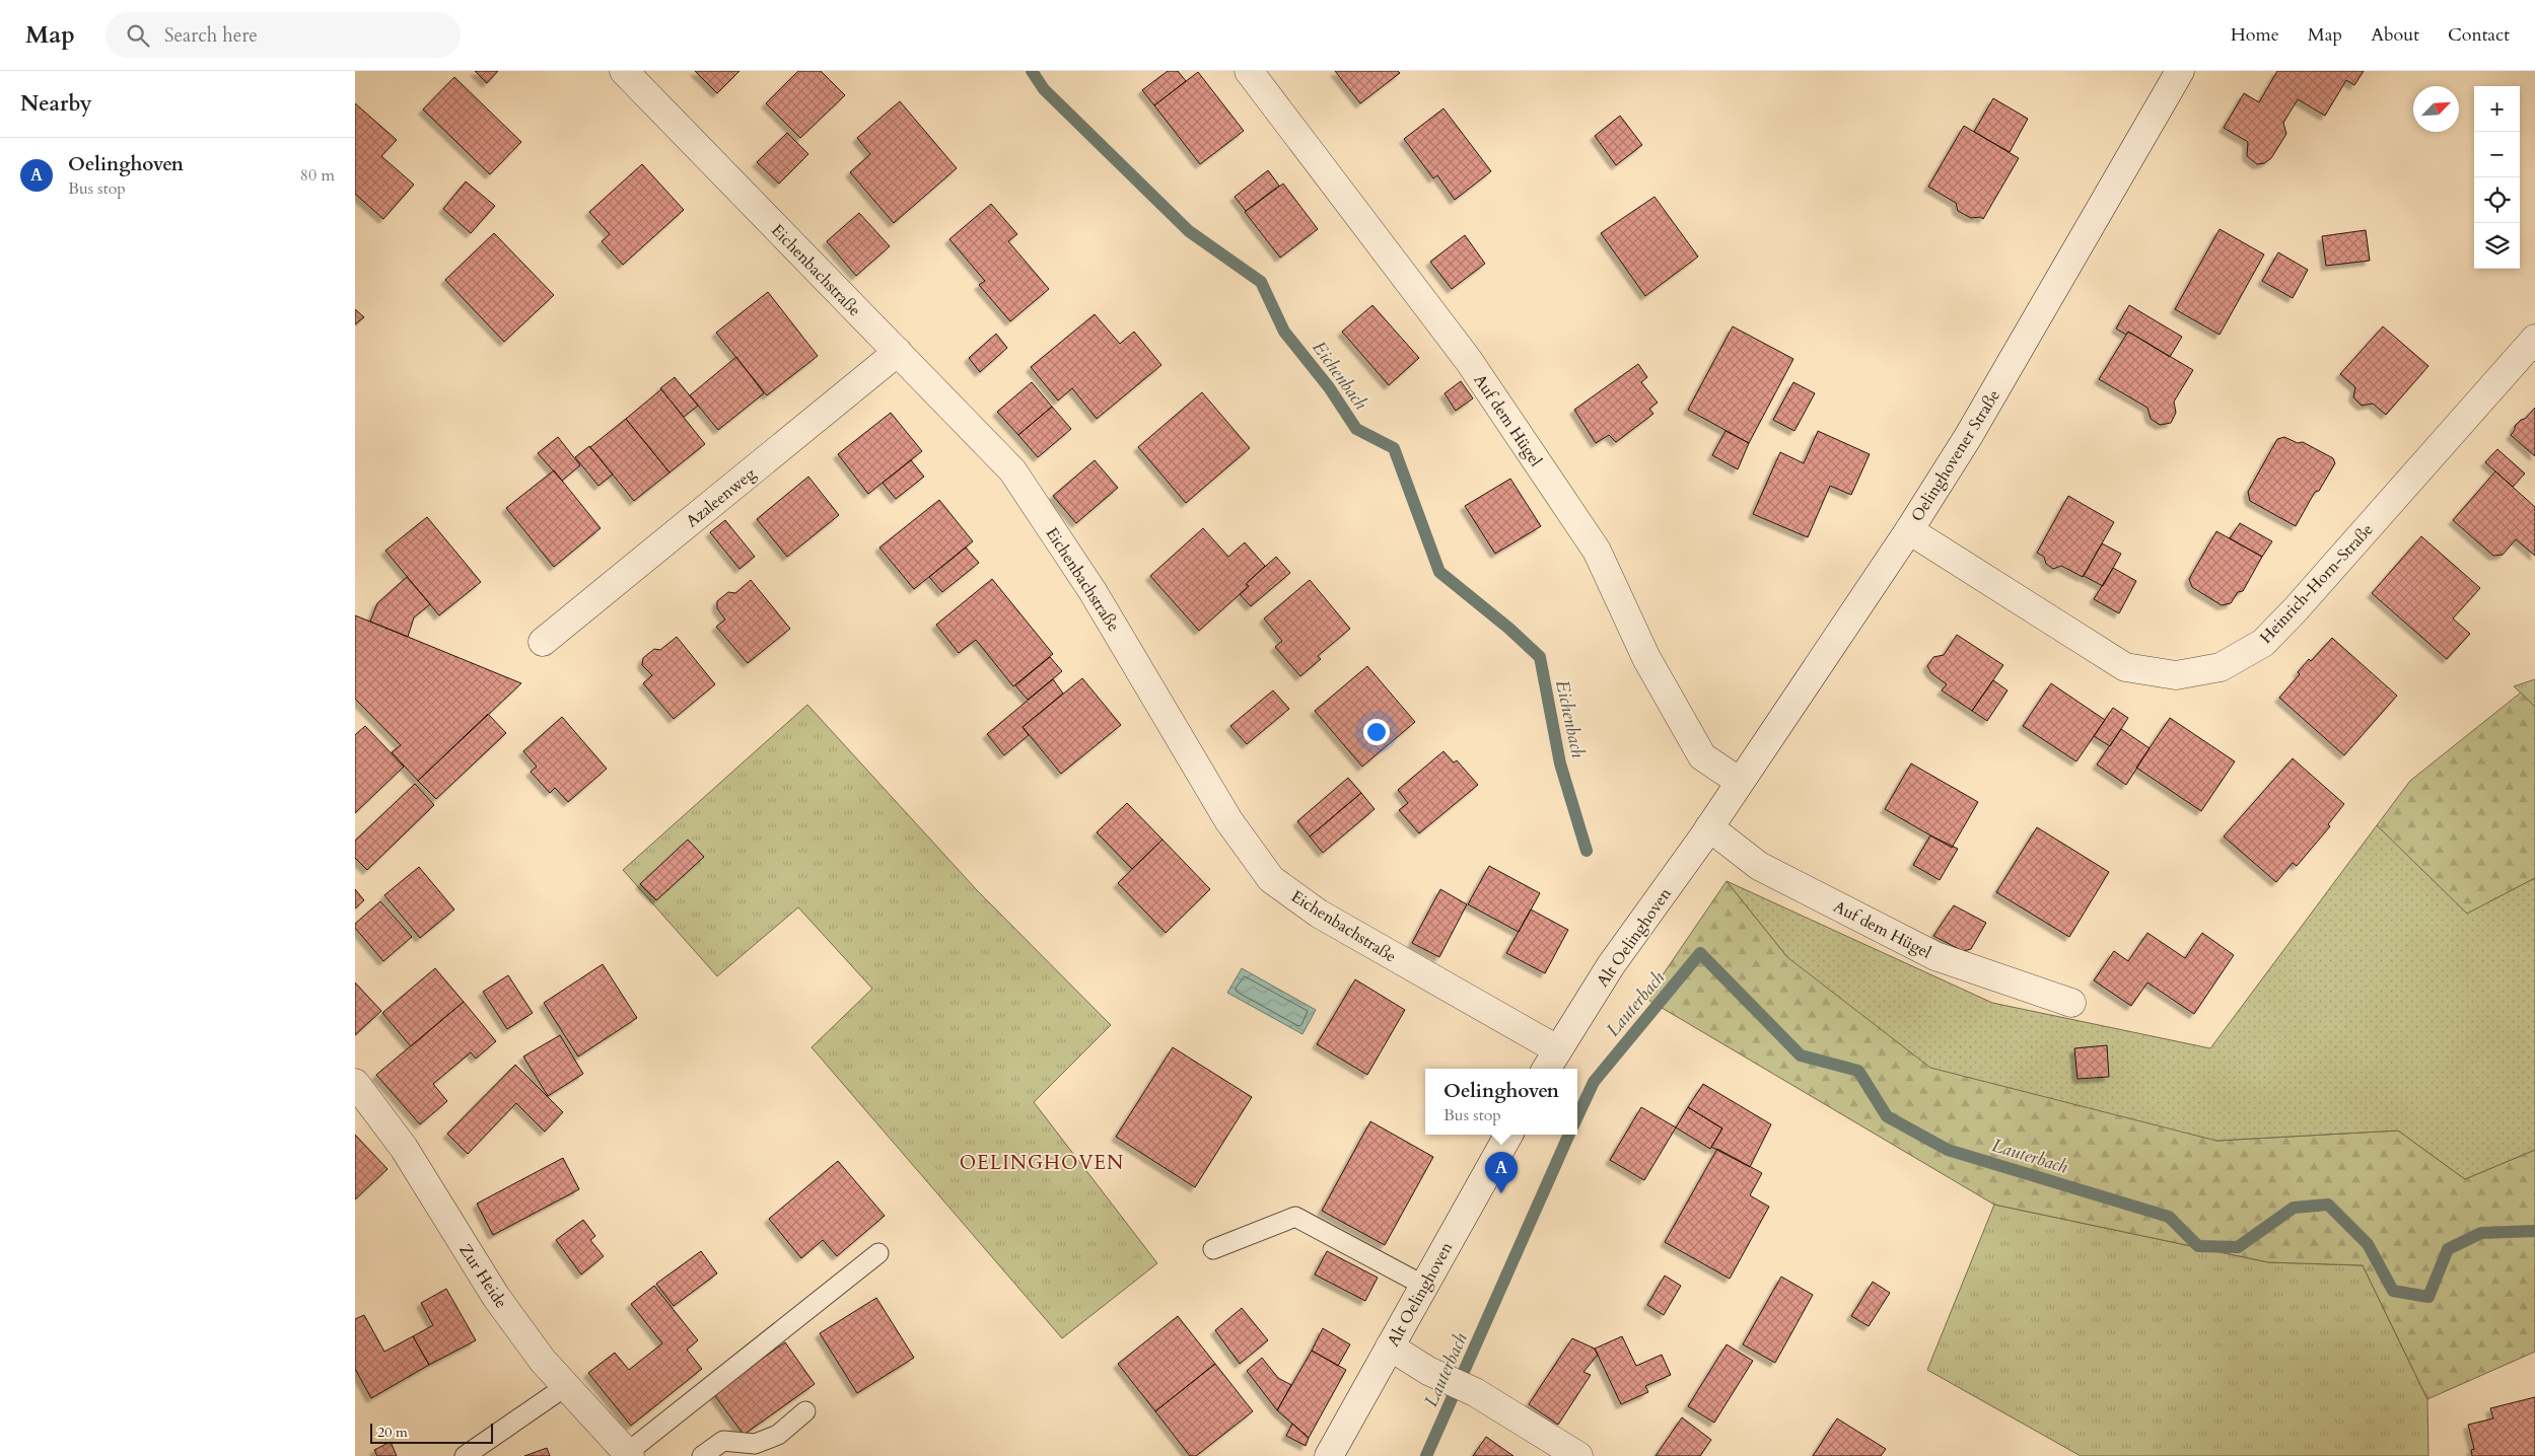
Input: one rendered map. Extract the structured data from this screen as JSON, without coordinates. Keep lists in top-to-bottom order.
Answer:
{
  "streets": {
    "street": [
      "Eichenbachstraße",
      "Auf dem Hügel",
      "Oelinghovener Straße",
      "Azaleenweg",
      "Heinrich-Horn-Straße",
      "Alt Oelinghoven",
      "Zur Heide"
    ]
  },
  "crossings": [
    ["Eichenbachstraße", "Azaleenweg"],
    ["Eichenbachstraße", "Alt Oelinghoven"],
    ["Auf dem Hügel", "Oelinghovener Straße"],
    ["Auf dem Hügel", "Alt Oelinghoven"],
    ["Oelinghovener Straße", "Heinrich-Horn-Straße"],
    ["Oelinghovener Straße", "Alt Oelinghoven"]
  ],
  "districts": ["OELINGHOVEN"],
  "water": ["Eichenbach", "Lauterbach"],
  "scale_bar": "20 m",
  "north": "top right",
  "page": {
    "header": "Map",
    "search": "Search here",
    "nav": [
      "Home",
      "Map",
      "About",
      "Contact"
    ],
    "heading": "Nearby",
    "map_buttons": ["+", "−"],
    "list": [
      {
        "mark": "A",
        "name": "Oelinghoven",
        "note": "Bus stop",
        "value": "80 m"
      }
    ],
    "popup": ["Oelinghoven", "Bus stop"],
    "pins": "A",
    "scale": "20 m"
  }
}
